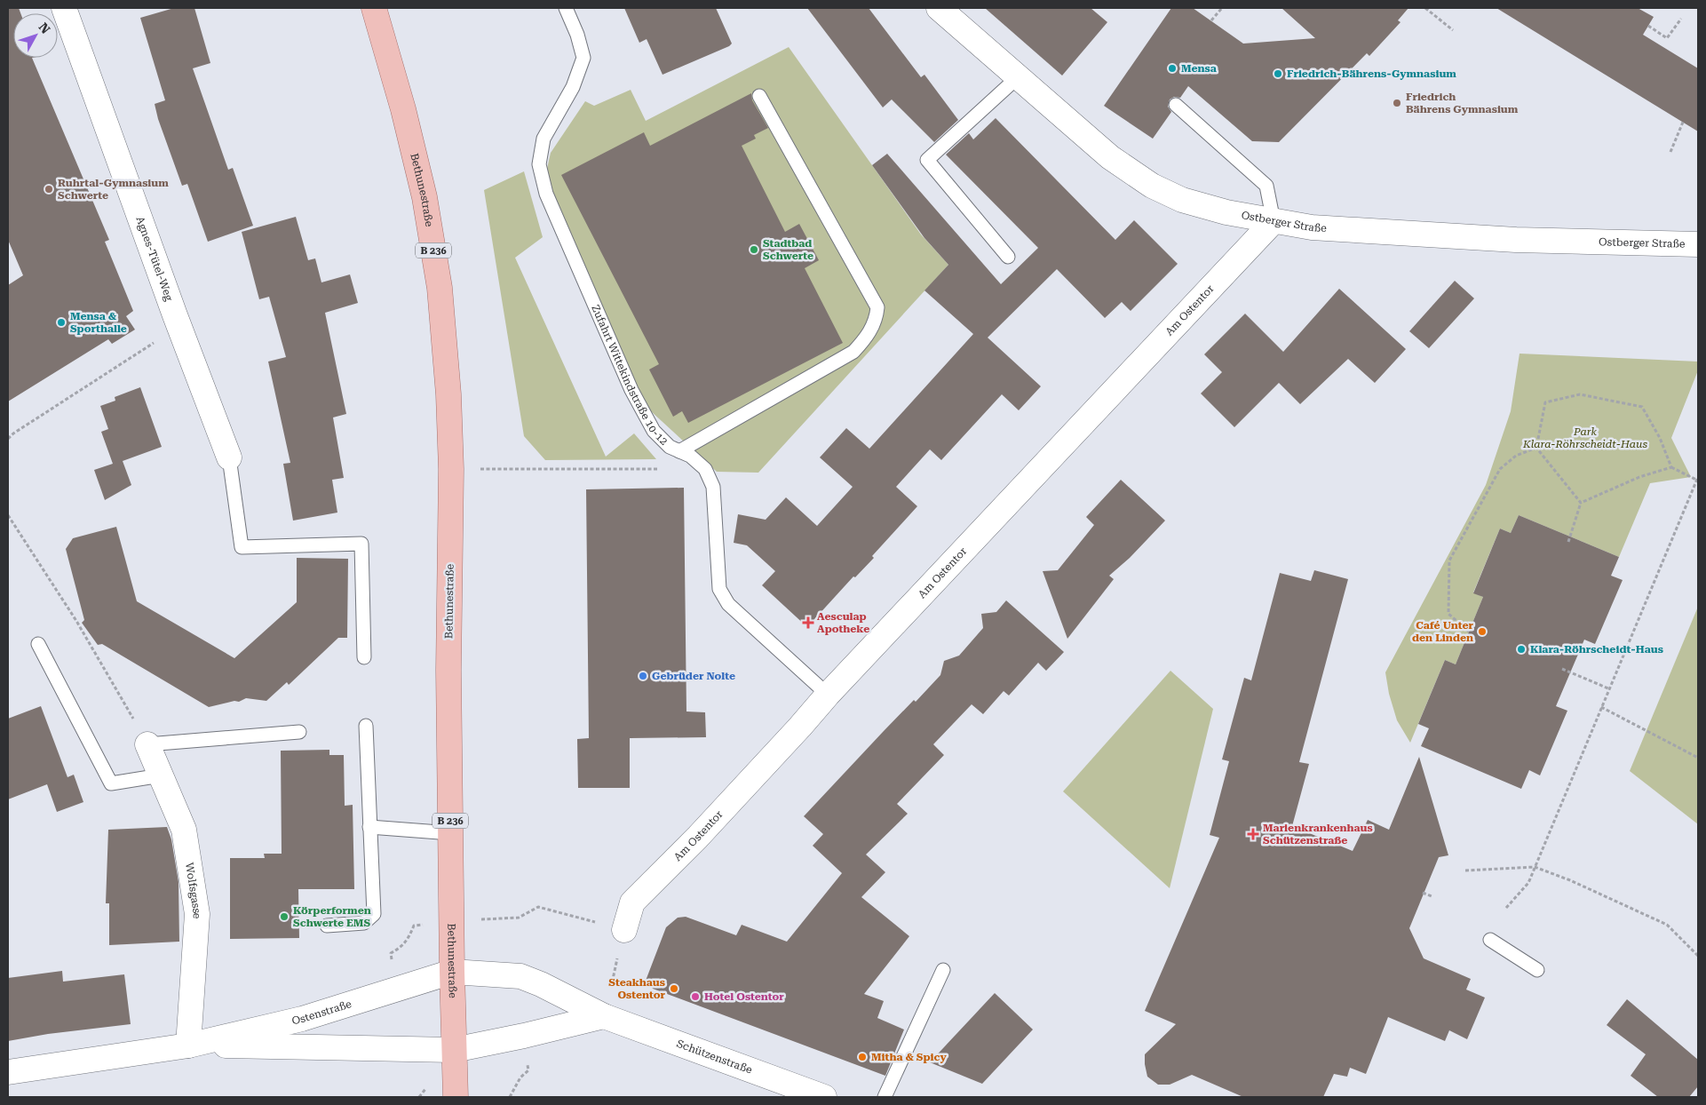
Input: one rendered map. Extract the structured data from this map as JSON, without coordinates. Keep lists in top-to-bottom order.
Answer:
{
  "streets": {
    "main road": ["Bethunestraße", "B 236"],
    "street": [
      "Ostberger Straße",
      "Agnes-Tütel-Weg",
      "Am Ostentor",
      "Wolfsgasse",
      "Ostenstraße",
      "Schützenstraße"
    ],
    "lane": ["Zufahrt Wittekindstraße 10-12"]
  },
  "crossings": [
    ["Bethunestraße", "Ostenstraße"],
    ["Bethunestraße", "Schützenstraße"],
    ["Ostberger Straße", "Am Ostentor"],
    ["Am Ostentor", "Zufahrt Wittekindstraße 10-12"],
    ["Wolfsgasse", "Ostenstraße"],
    ["Ostenstraße", "Schützenstraße"]
  ],
  "parks": ["Park Klara-Röhrscheidt-Haus"],
  "places": {
    "other": [
      "Mensa",
      "Friedrich-Bährens-Gymnasium",
      "Friedrich Bährens Gymnasium",
      "Ruhrtal-Gymnasium Schwerte",
      "Stadtbad Schwerte",
      "Mensa & Sporthalle",
      "Café Unter den Linden",
      "Klara-Röhrscheidt-Haus",
      "Gebrüder Nolte",
      "Körperformen Schwerte EMS",
      "Steakhaus Ostentor",
      "Hotel Ostentor",
      "Mitha & Spicy"
    ],
    "health": ["Aesculap Apotheke", "Marienkrankenhaus Schützenstraße"]
  },
  "north": "top right"
}
